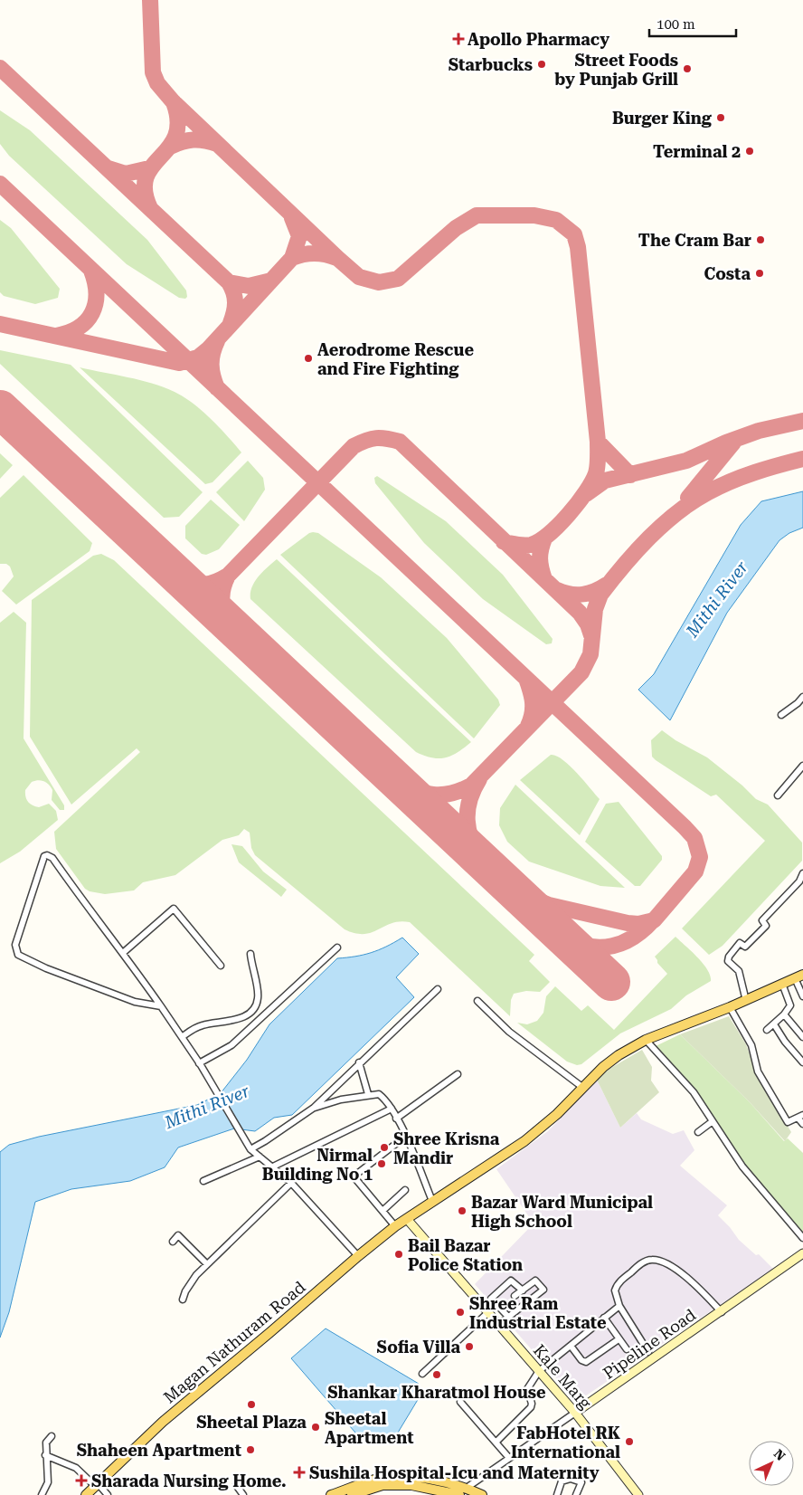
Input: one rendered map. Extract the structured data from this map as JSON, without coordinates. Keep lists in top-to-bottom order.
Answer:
{
  "streets": {
    "main road": ["Magan Nathuram Road", "Pipeline Road", "Kale Marg"]
  },
  "crossings": [
    ["Magan Nathuram Road", "Kale Marg"],
    ["Pipeline Road", "Kale Marg"]
  ],
  "water": ["Mithi River"],
  "places": {
    "health": ["Apollo Pharmacy", "Sushila Hospital-Icu and Maternity", "Sharada Nursing Home."],
    "other": [
      "Starbucks",
      "Street Foods by Punjab Grill",
      "Burger King",
      "Terminal 2",
      "The Cram Bar",
      "Costa",
      "Aerodrome Rescue and Fire Fighting",
      "Shree Krisna Mandir",
      "Nirmal Building No 1",
      "Bazar Ward Municipal High School",
      "Bail Bazar Police Station",
      "Shree Ram Industrial Estate",
      "Sofia Villa",
      "Shankar Kharatmol House",
      "Sheetal Plaza",
      "Sheetal Apartment",
      "FabHotel RK International",
      "Shaheen Apartment"
    ]
  },
  "scale_bar": "100 m",
  "north": "top right"
}
